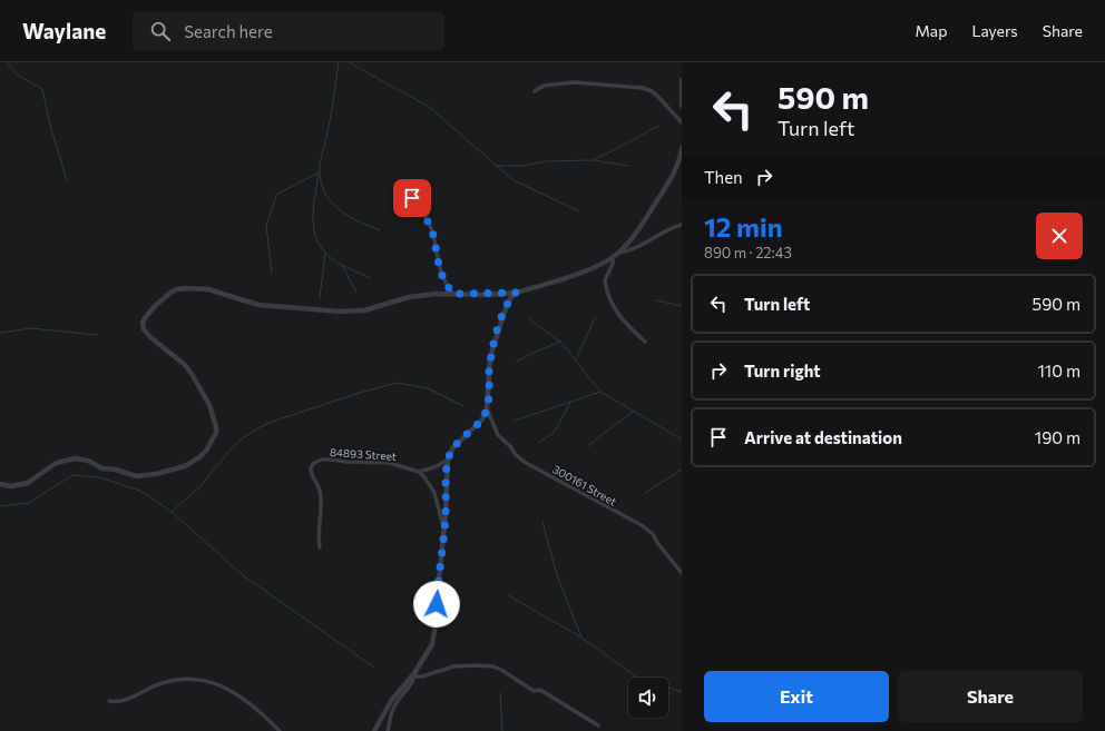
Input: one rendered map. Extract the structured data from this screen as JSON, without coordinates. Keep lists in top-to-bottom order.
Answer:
{
  "streets": {
    "street": ["84893 Street", "300161 Street"]
  },
  "page": {
    "header": "Waylane",
    "search": "Search here",
    "nav": ["Map", "Layers", "Share"],
    "turn": ["590 m", "Turn left"],
    "then": "Then",
    "heading": ["12 min", "890 m · 22:43"],
    "list": [
      {
        "name": "Turn left",
        "value": "590 m"
      },
      {
        "name": "Turn right",
        "value": "110 m"
      },
      {
        "name": "Arrive at destination",
        "value": "190 m"
      }
    ],
    "buttons": ["Exit", "Share"]
  }
}
